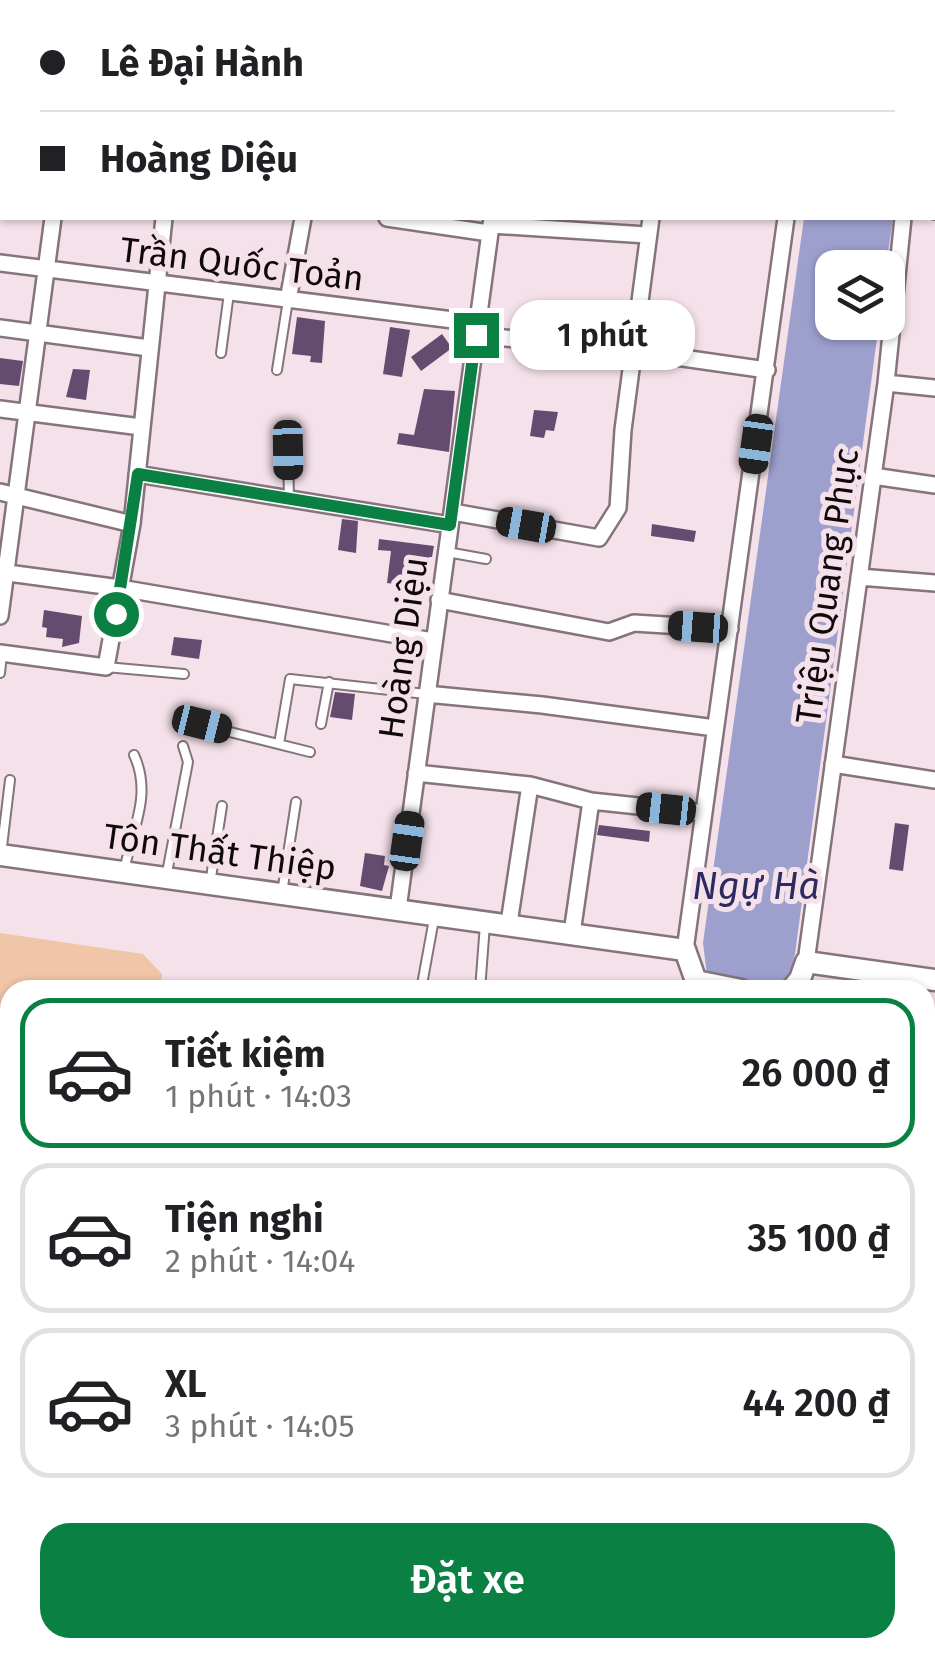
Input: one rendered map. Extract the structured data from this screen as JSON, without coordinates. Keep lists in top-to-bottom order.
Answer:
{
  "streets": {
    "street": [
      "Trần Quốc Toản",
      "Triệu Quang Phục",
      "Hoàng Diệu",
      "Tôn Thất Thiệp"
    ]
  },
  "crossings": [
    ["Trần Quốc Toản", "Hoàng Diệu"],
    ["Hoàng Diệu", "Tôn Thất Thiệp"]
  ],
  "water": ["Ngự Hà"],
  "page": {
    "banner": ["Lê Đại Hành", "Hoàng Diệu"],
    "bubble": "1 phút",
    "list": [
      {
        "name": "Tiết kiệm",
        "note": "1 phút · 14:03",
        "value": "26 000 ₫"
      },
      {
        "name": "Tiện nghi",
        "note": "2 phút · 14:04",
        "value": "35 100 ₫"
      },
      {
        "name": "XL",
        "note": "3 phút · 14:05",
        "value": "44 200 ₫"
      }
    ],
    "buttons": "Đặt xe"
  }
}
